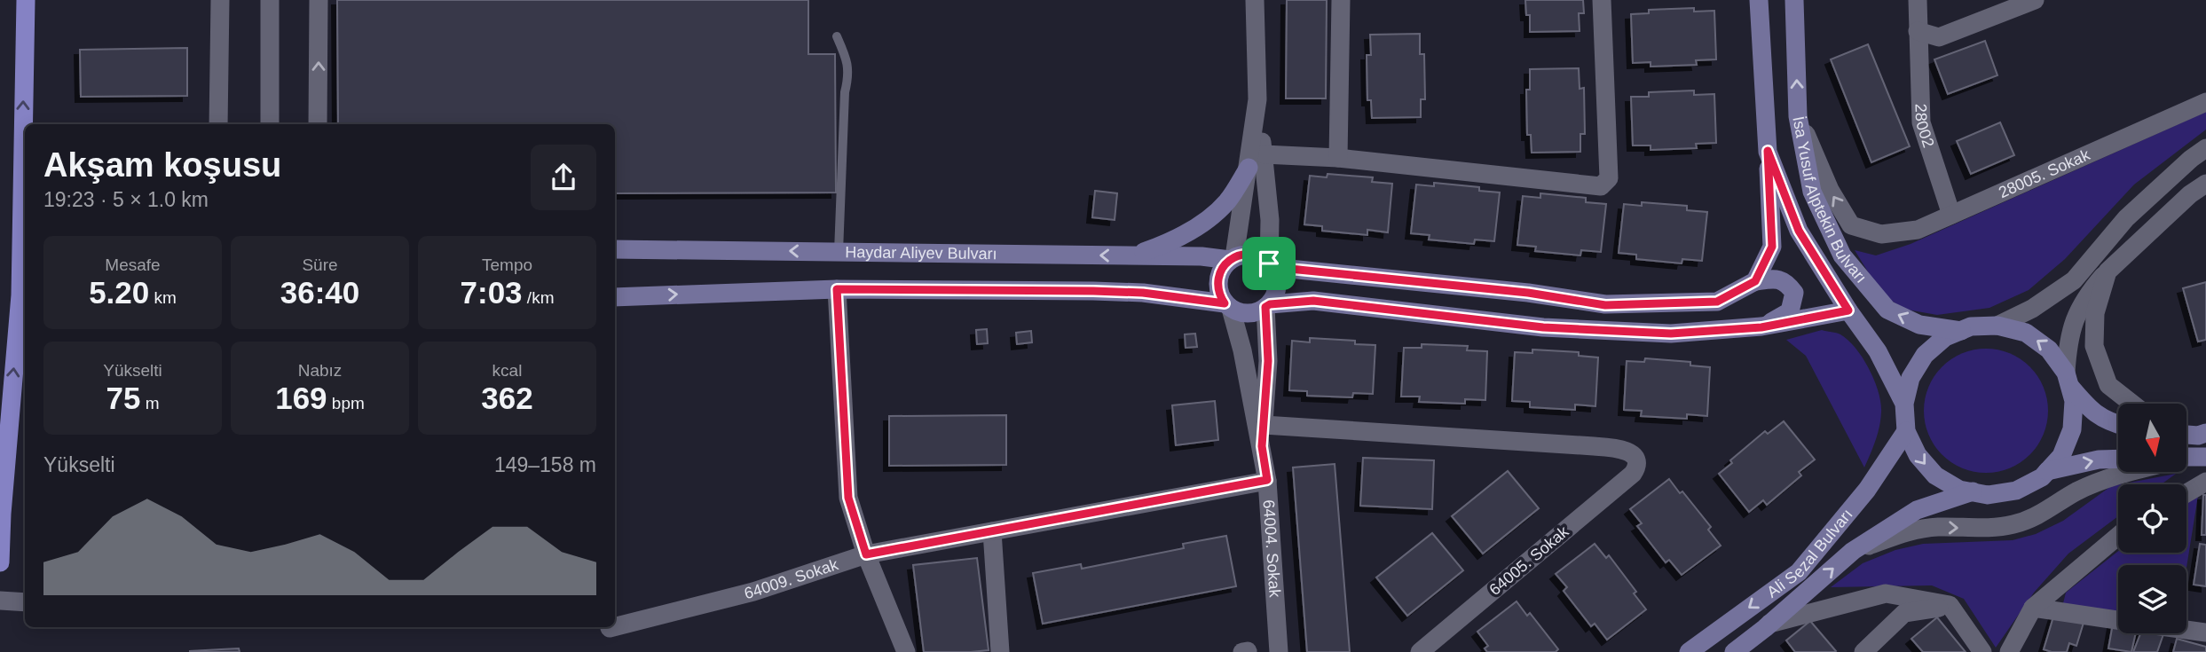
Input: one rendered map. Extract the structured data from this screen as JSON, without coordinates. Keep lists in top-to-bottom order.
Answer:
{
  "streets": {
    "main road": ["İsa Yusuf Alptekin Bulvarı", "Haydar Aliyev Bulvarı", "Ali Sezal Bulvarı"],
    "street": [
      "28002",
      "28005. Sokak",
      "64004. Sokak",
      "64005. Sokak",
      "64009. Sokak"
    ]
  },
  "crossings": [
    ["28002", "28005. Sokak"],
    ["28005. Sokak", "İsa Yusuf Alptekin Bulvarı"],
    ["İsa Yusuf Alptekin Bulvarı", "Ali Sezal Bulvarı"],
    ["Haydar Aliyev Bulvarı", "64004. Sokak"],
    ["64004. Sokak", "64005. Sokak"],
    ["64004. Sokak", "64009. Sokak"]
  ],
  "one_way": ["28005. Sokak"],
  "north": "bottom",
  "page": {
    "heading": ["Akşam koşusu", "19:23 · 5 × 1.0 km"],
    "stats": [
      ["Mesafe", "5.20 km"],
      ["Süre", "36:40"],
      ["Tempo", "7:03 /km"],
      ["Yükselti", "75 m"],
      ["Nabız", "169 bpm"],
      ["kcal", "362"]
    ],
    "chart": ["Yükselti", "149–158 m"]
  }
}
